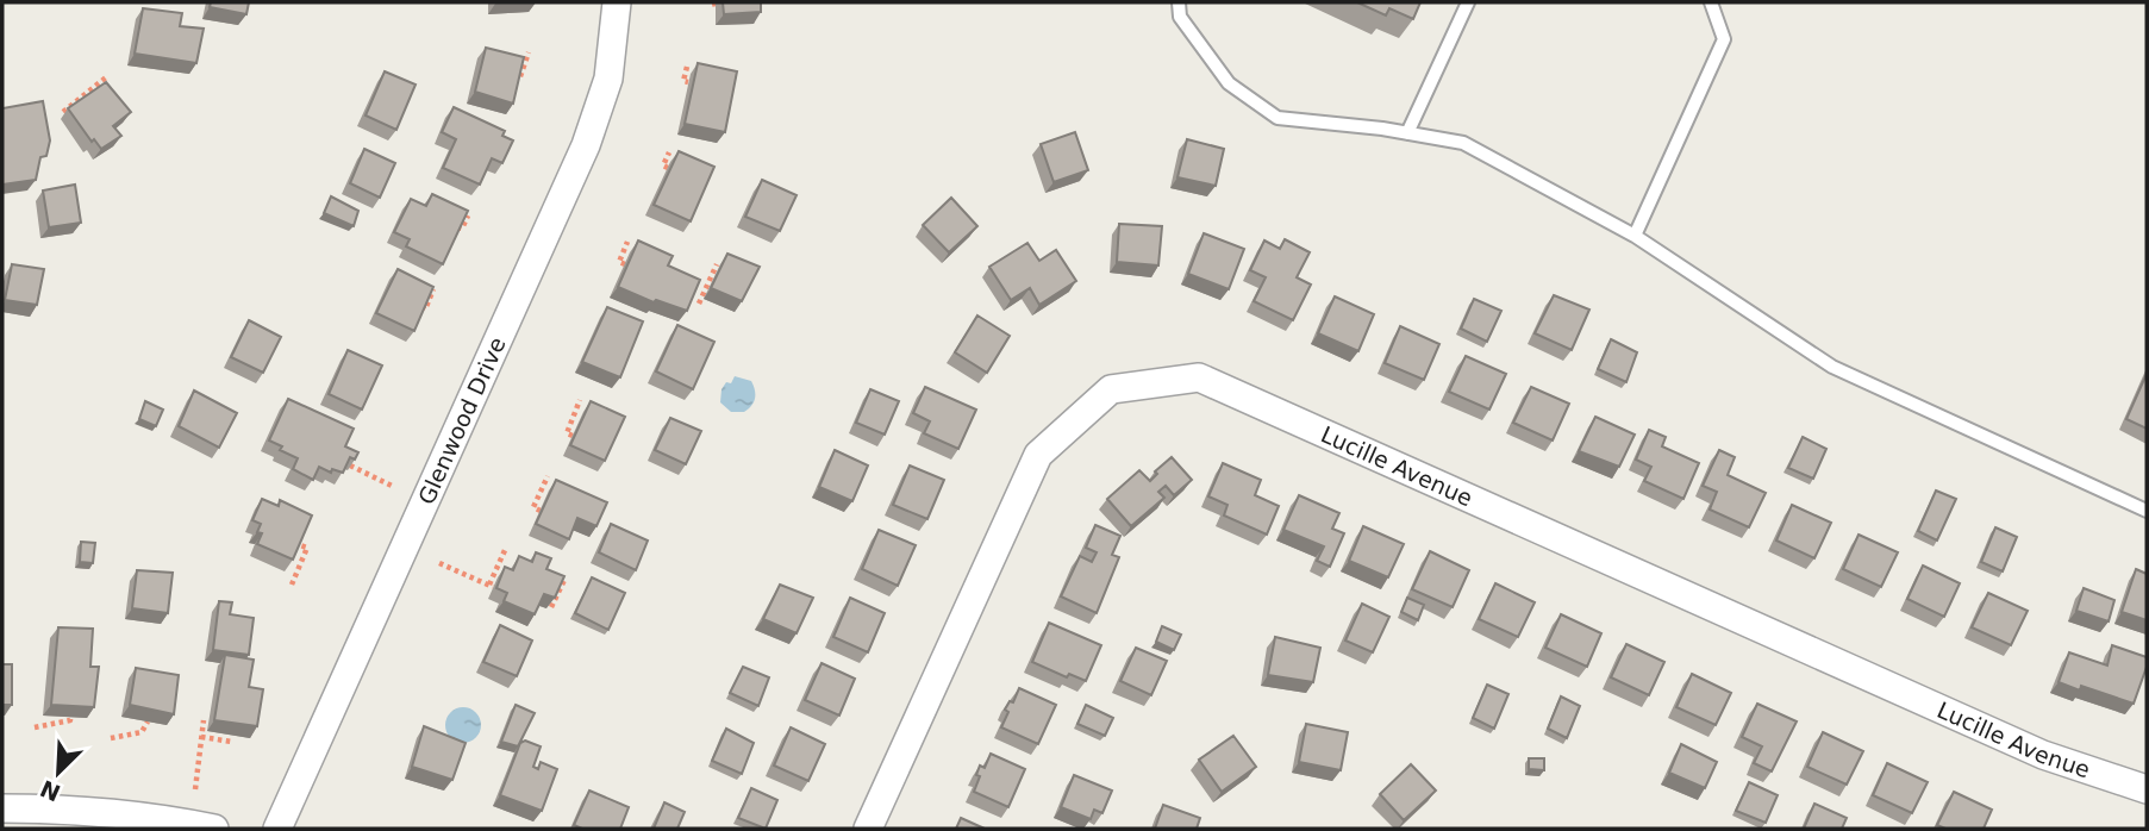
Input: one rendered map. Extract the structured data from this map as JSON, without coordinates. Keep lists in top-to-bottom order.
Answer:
{
  "streets": {
    "street": ["Glenwood Drive", "Lucille Avenue"]
  },
  "north": "bottom left"
}
